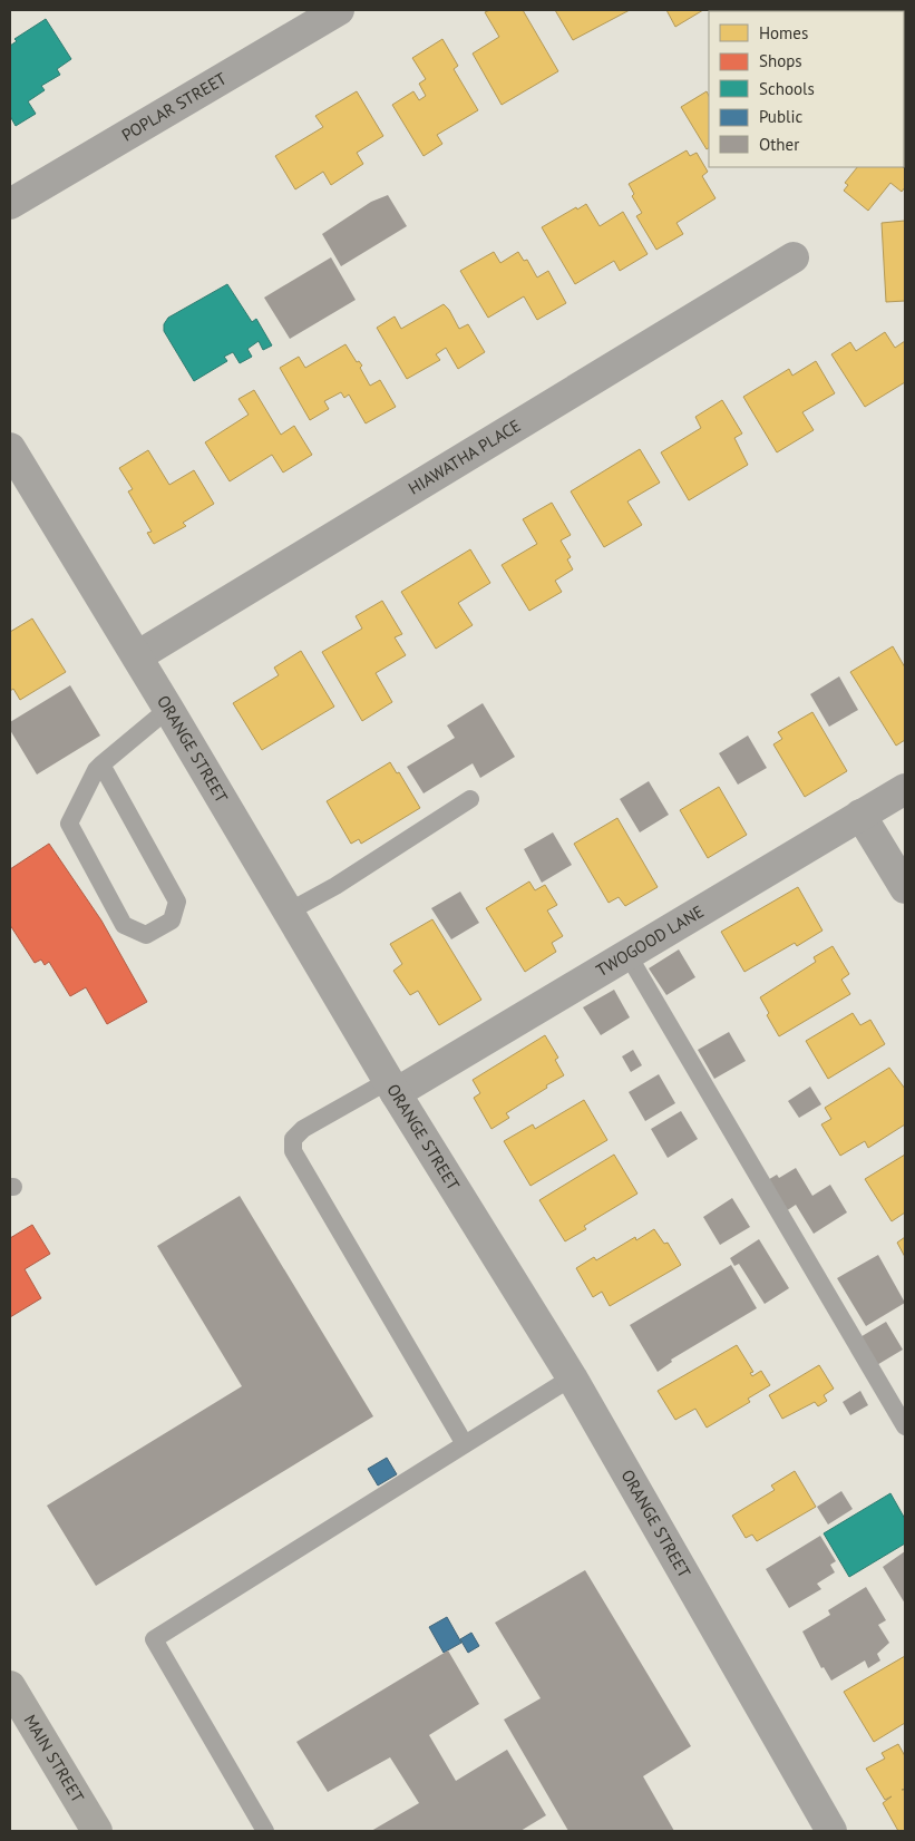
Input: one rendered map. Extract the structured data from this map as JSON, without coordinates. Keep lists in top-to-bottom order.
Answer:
{
  "streets": {
    "main road": ["MAIN STREET"],
    "street": [
      "POPLAR STREET",
      "HIAWATHA PLACE",
      "ORANGE STREET",
      "TWOGOOD LANE"
    ]
  },
  "crossings": [
    ["HIAWATHA PLACE", "ORANGE STREET"],
    ["ORANGE STREET", "TWOGOOD LANE"]
  ],
  "legend": [
    "Homes",
    "Shops",
    "Schools",
    "Public",
    "Other"
  ]
}
